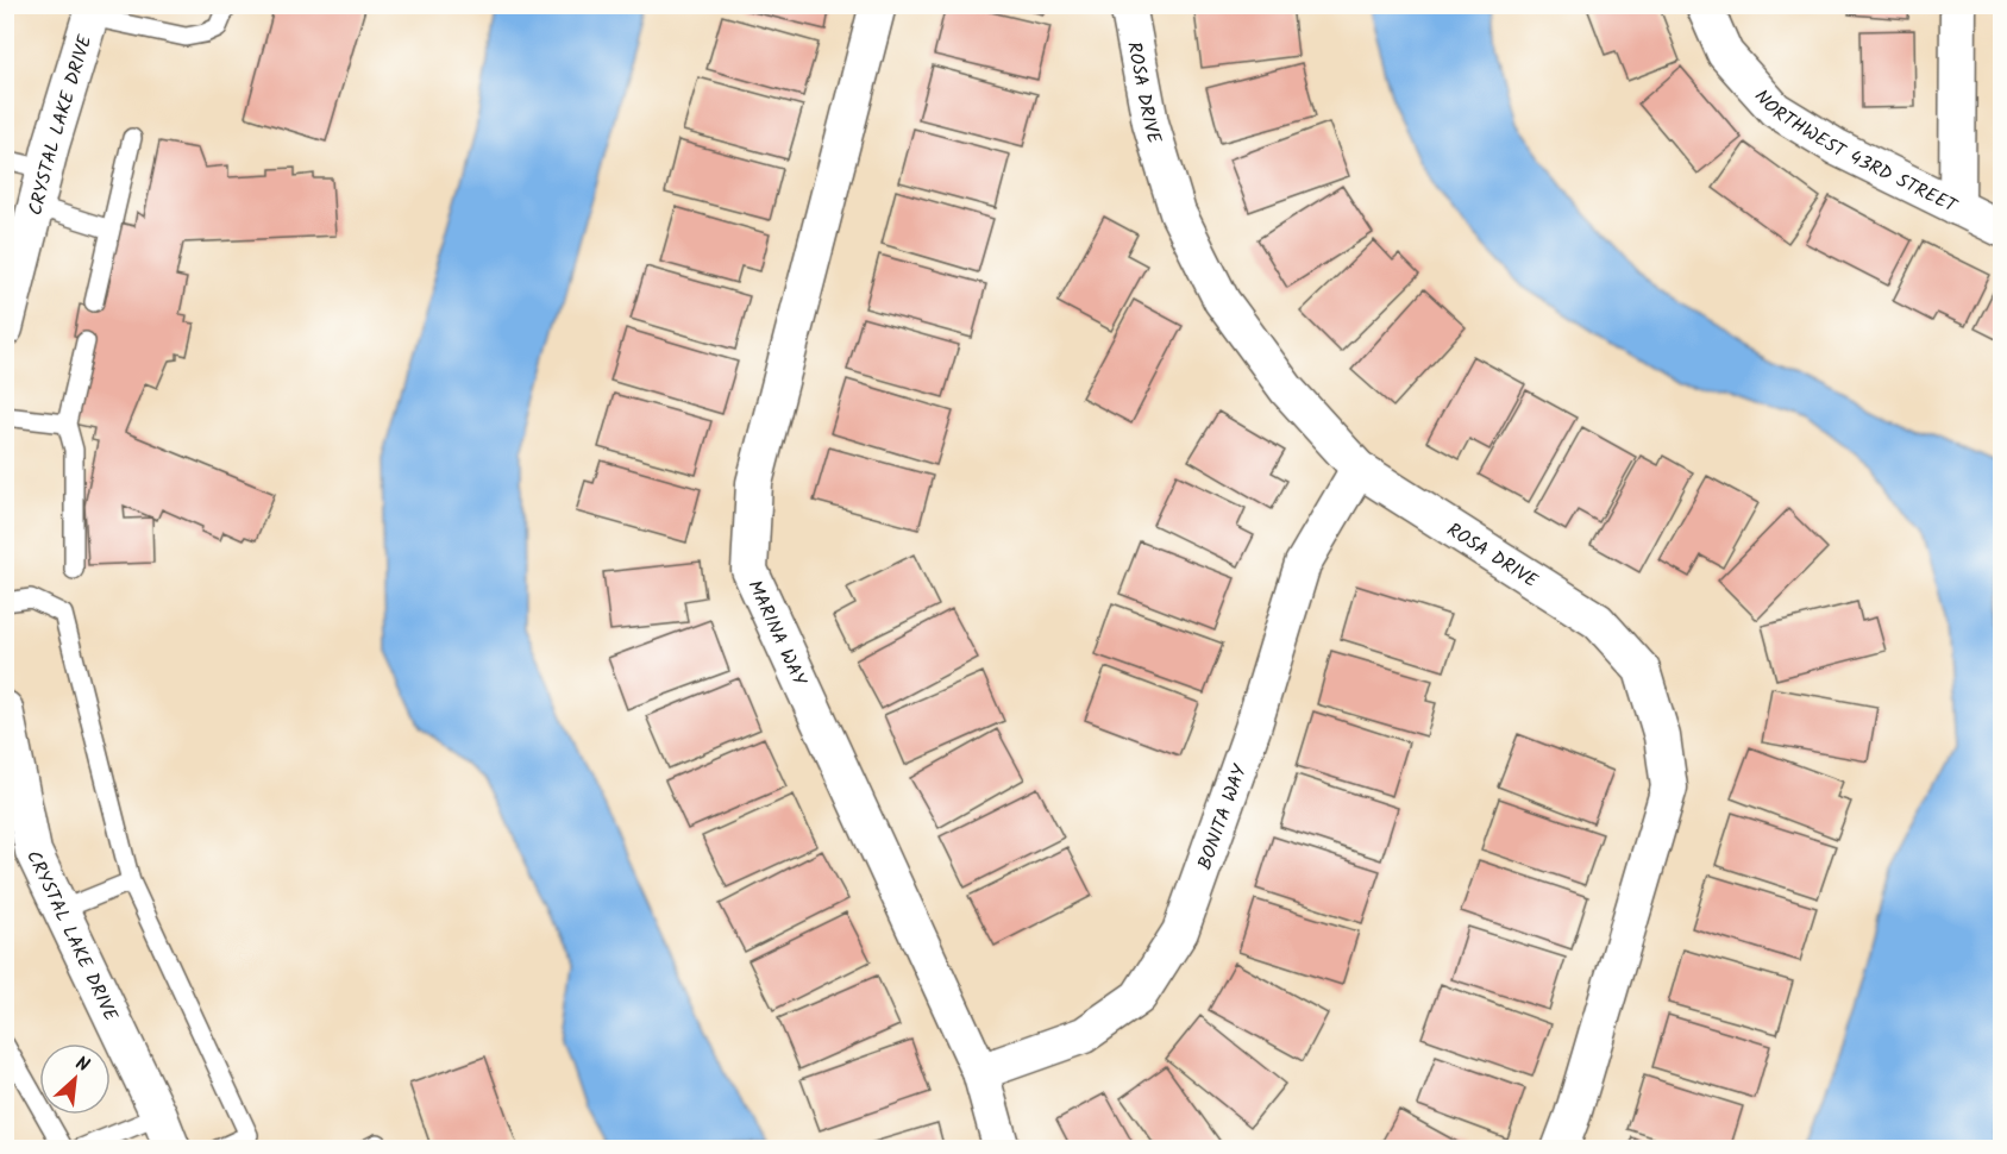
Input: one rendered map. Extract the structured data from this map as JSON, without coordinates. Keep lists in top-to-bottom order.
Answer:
{
  "streets": {
    "street": [
      "ROSA DRIVE",
      "CRYSTAL LAKE DRIVE",
      "NORTHWEST 43RD STREET",
      "MARINA WAY",
      "BONITA WAY"
    ]
  },
  "crossings": [
    ["ROSA DRIVE", "BONITA WAY"],
    ["MARINA WAY", "BONITA WAY"]
  ],
  "north": "top right"
}
